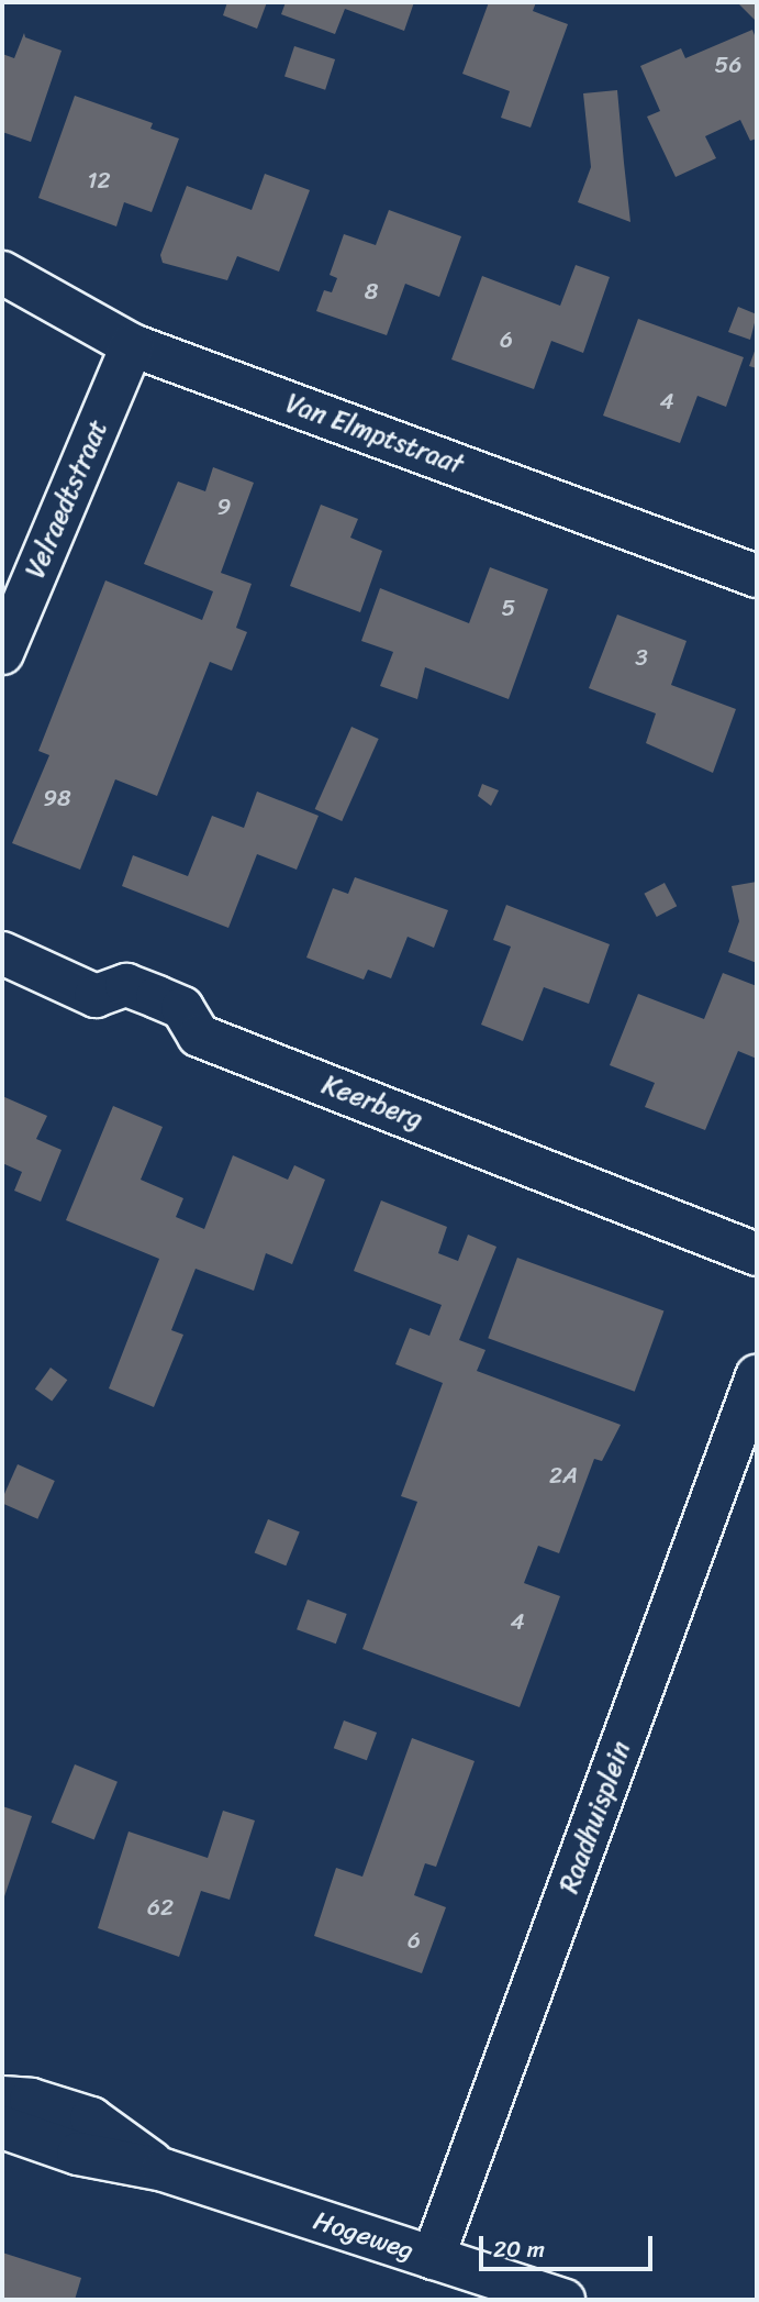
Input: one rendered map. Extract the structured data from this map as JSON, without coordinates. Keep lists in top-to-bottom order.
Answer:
{
  "streets": {
    "street": [
      "Van Elmptstraat",
      "Velraedtstraat",
      "Keerberg",
      "Raadhuisplein",
      "Hogeweg"
    ]
  },
  "crossings": [
    ["Van Elmptstraat", "Velraedtstraat"],
    ["Raadhuisplein", "Hogeweg"]
  ],
  "house_numbers": [
    "56",
    "12",
    "8",
    "6",
    "4",
    "9",
    "5",
    "3",
    "98",
    "2A",
    "4",
    "62",
    "6"
  ],
  "scale_bar": "20 m"
}
